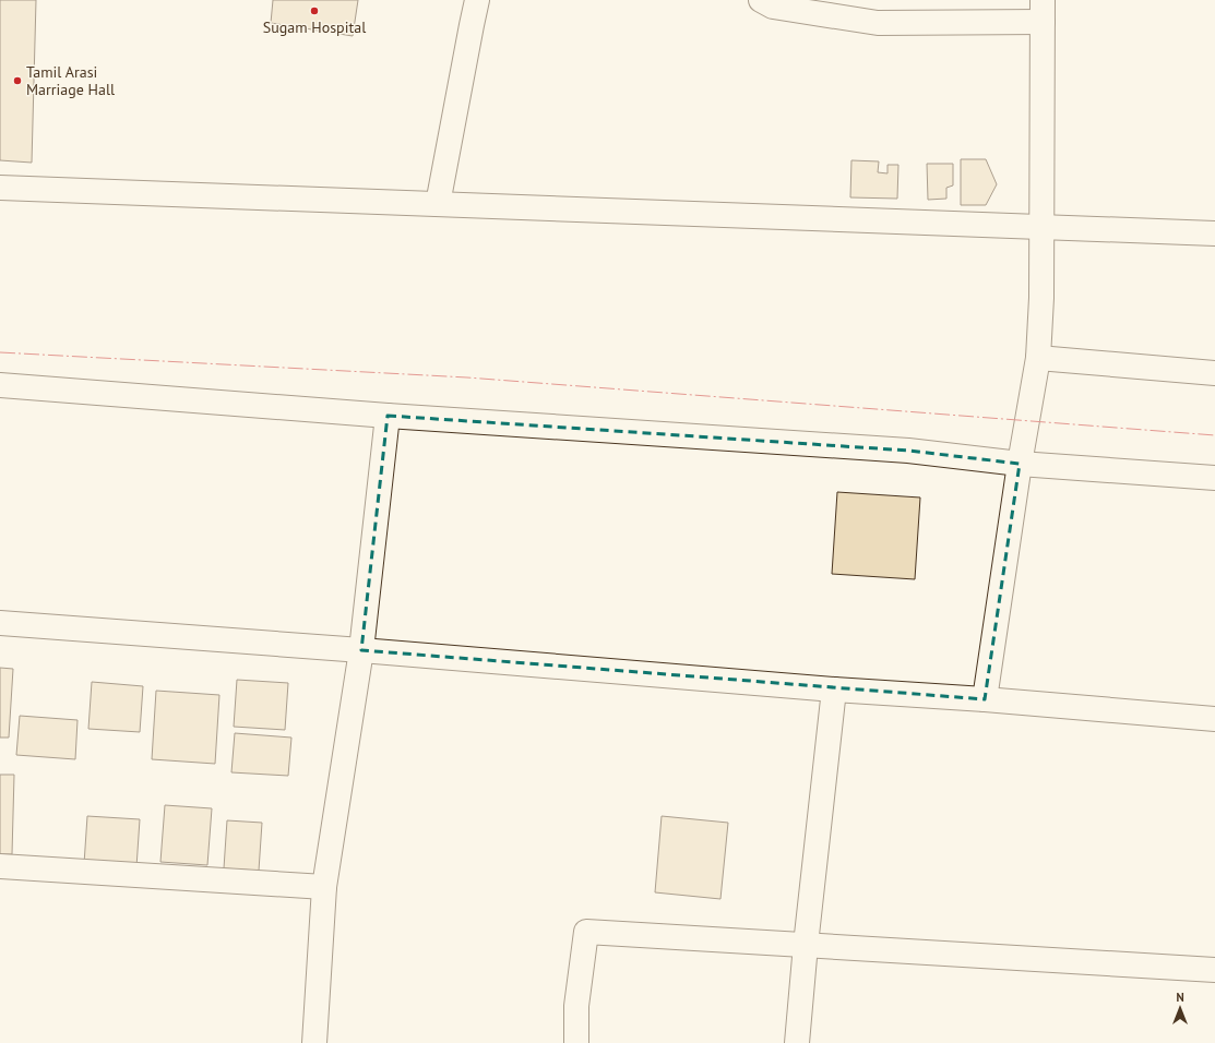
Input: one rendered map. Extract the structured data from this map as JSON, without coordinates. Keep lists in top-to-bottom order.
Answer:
{
  "places": ["Sugam Hospital", "Tamil Arasi Marriage Hall"],
  "north": "top"
}
